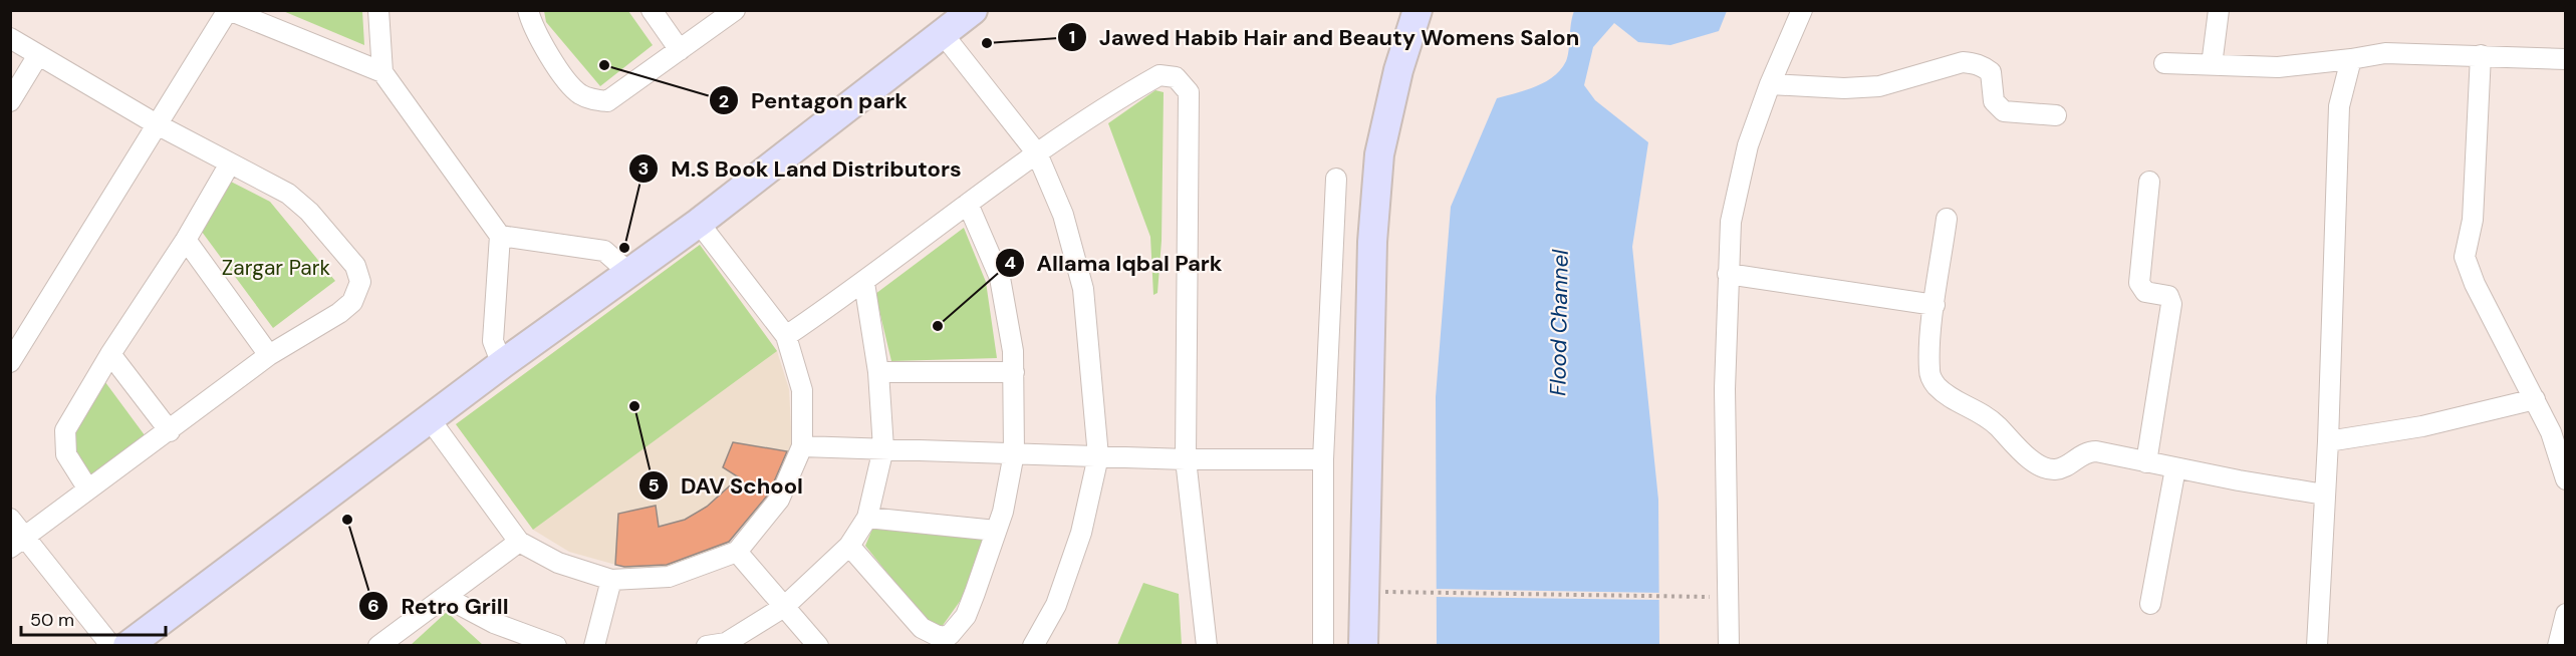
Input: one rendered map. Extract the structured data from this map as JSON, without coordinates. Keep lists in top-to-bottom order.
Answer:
{
  "water": ["Flood Channel"],
  "parks": ["Zargar Park"],
  "places": [
    "Jawed Habib Hair and Beauty Womens Salon",
    "Pentagon park",
    "M.S Book Land Distributors",
    "Allama Iqbal Park",
    "DAV School",
    "Retro Grill"
  ],
  "scale_bar": "50 m"
}
